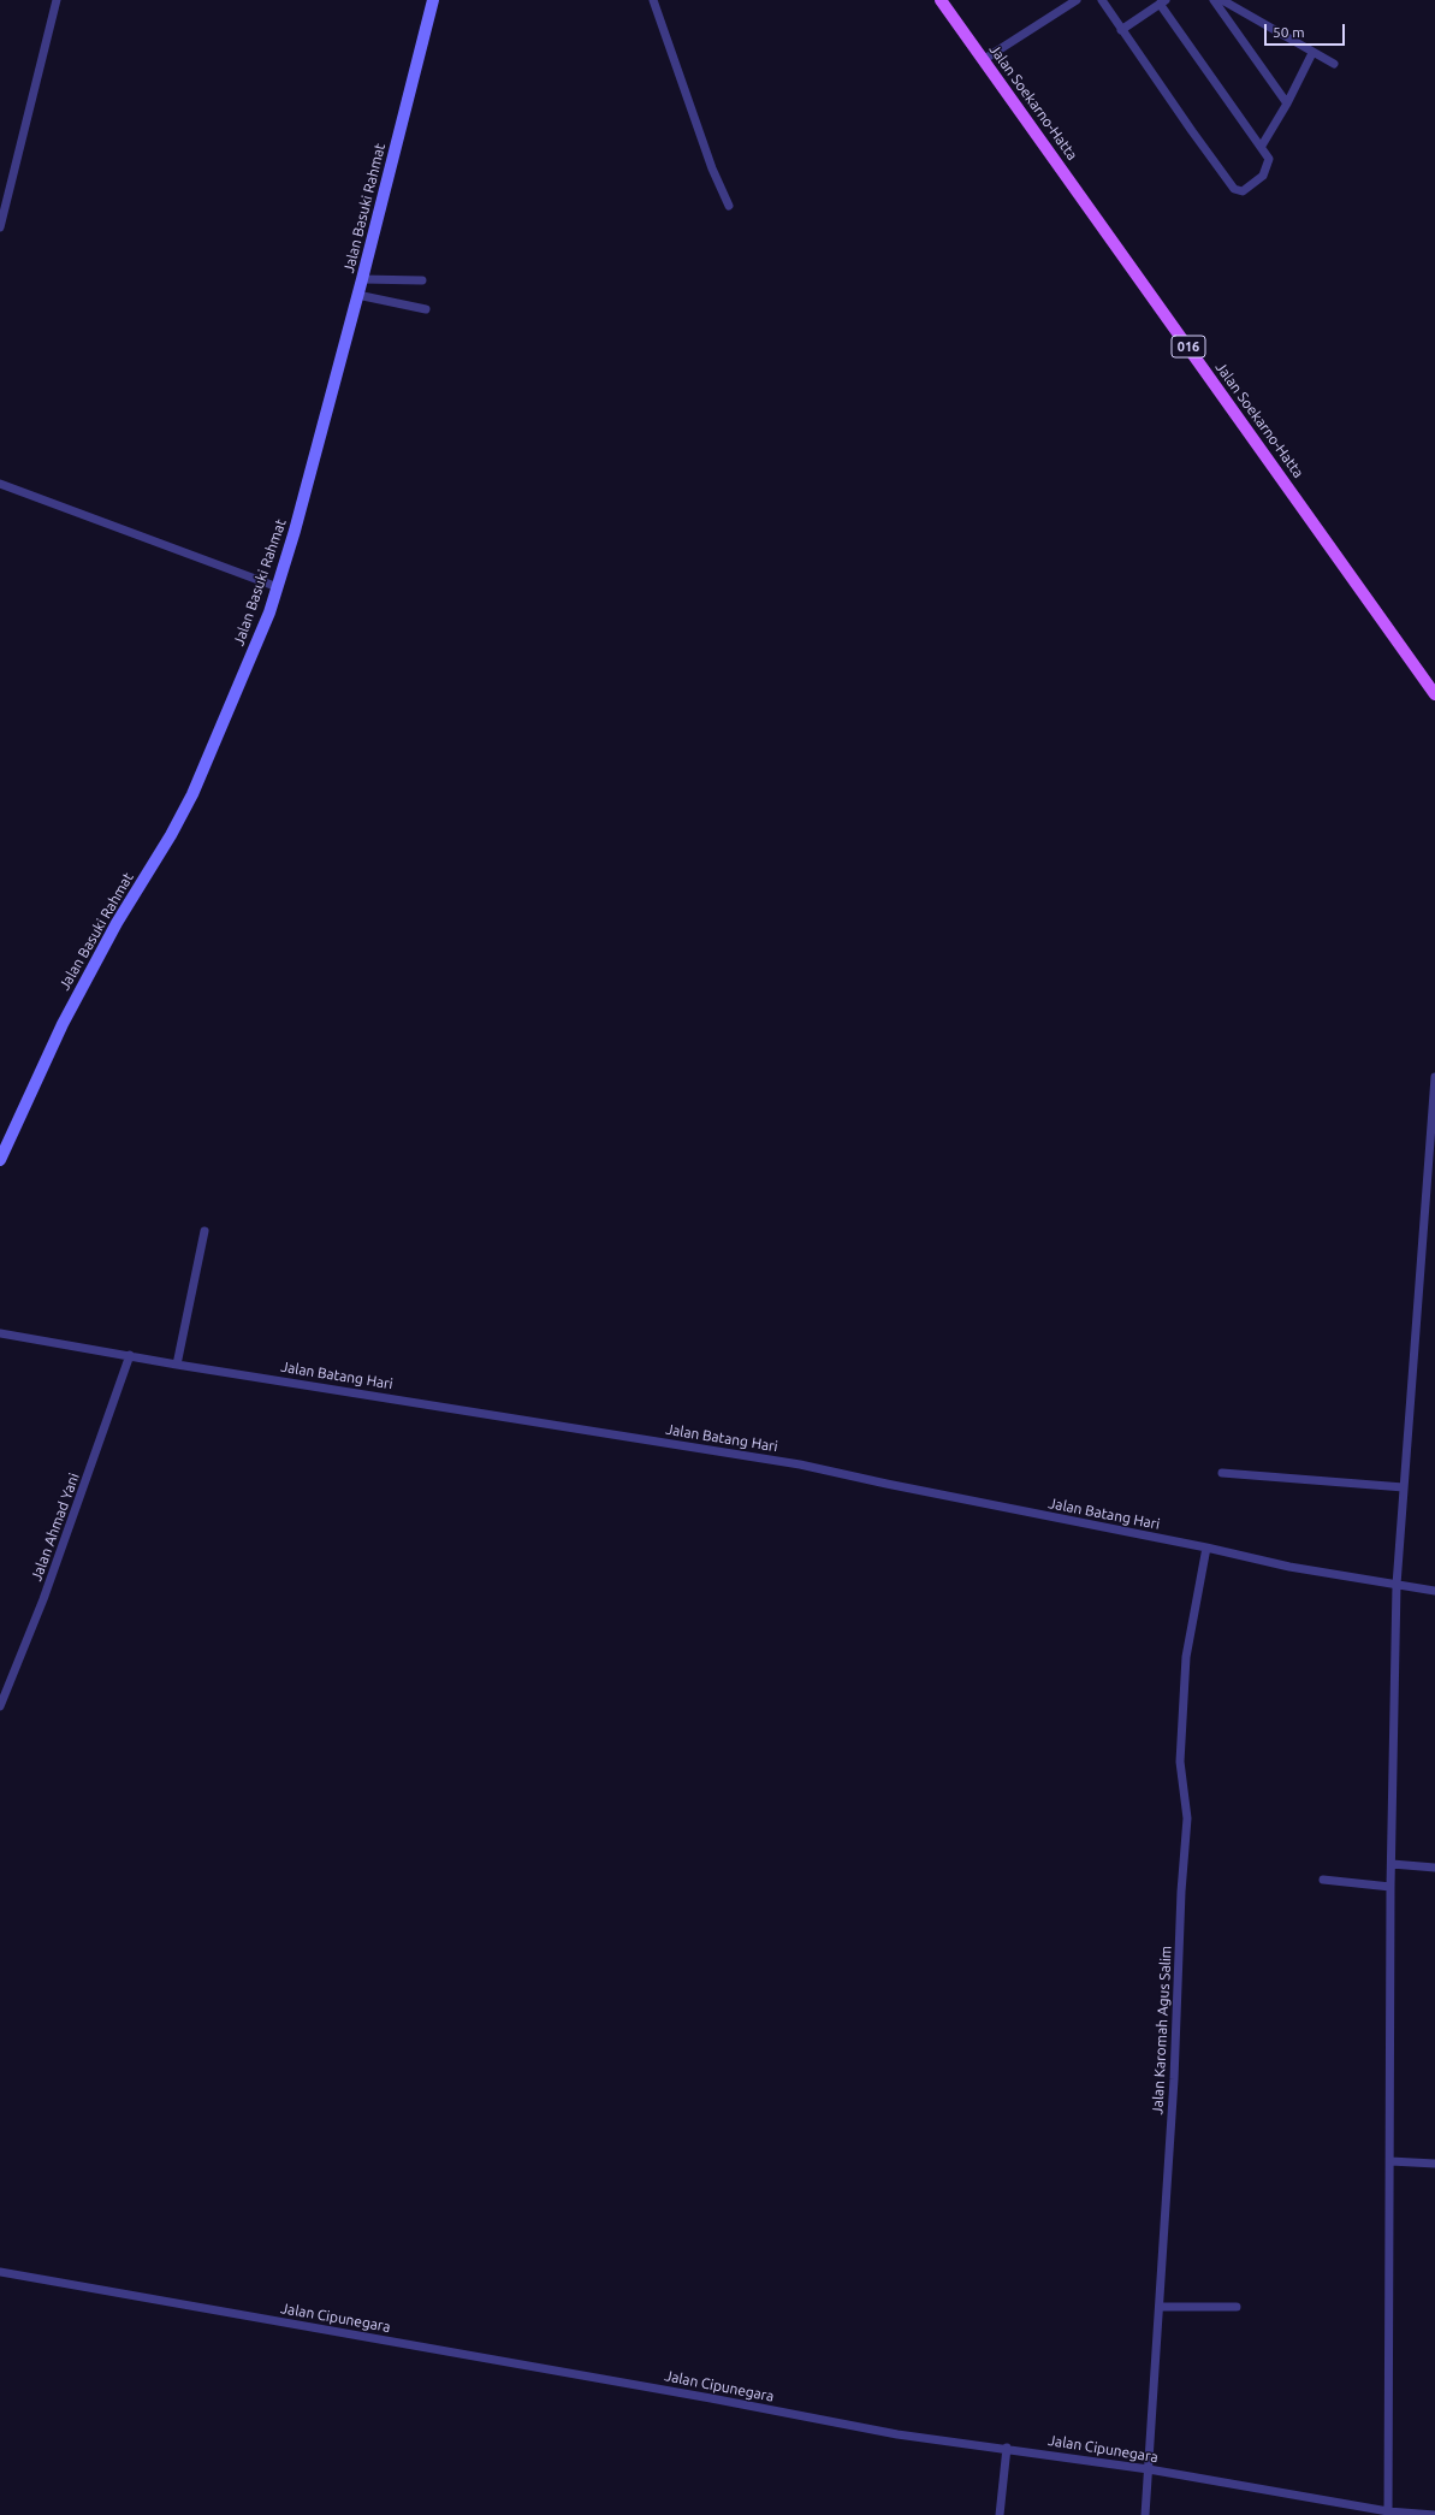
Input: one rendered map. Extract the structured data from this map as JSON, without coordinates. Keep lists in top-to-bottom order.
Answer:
{
  "streets": {
    "main road": ["Jalan Soekarno-Hatta", "Jalan Basuki Rahmat", "016"],
    "street": [
      "Jalan Batang Hari",
      "Jalan Ahmad Yani",
      "Jalan Karomah Agus Salim",
      "Jalan Cipunegara"
    ]
  },
  "crossings": [
    ["Jalan Batang Hari", "Jalan Ahmad Yani"],
    ["Jalan Batang Hari", "Jalan Karomah Agus Salim"],
    ["Jalan Karomah Agus Salim", "Jalan Cipunegara"]
  ],
  "scale_bar": "50 m"
}
